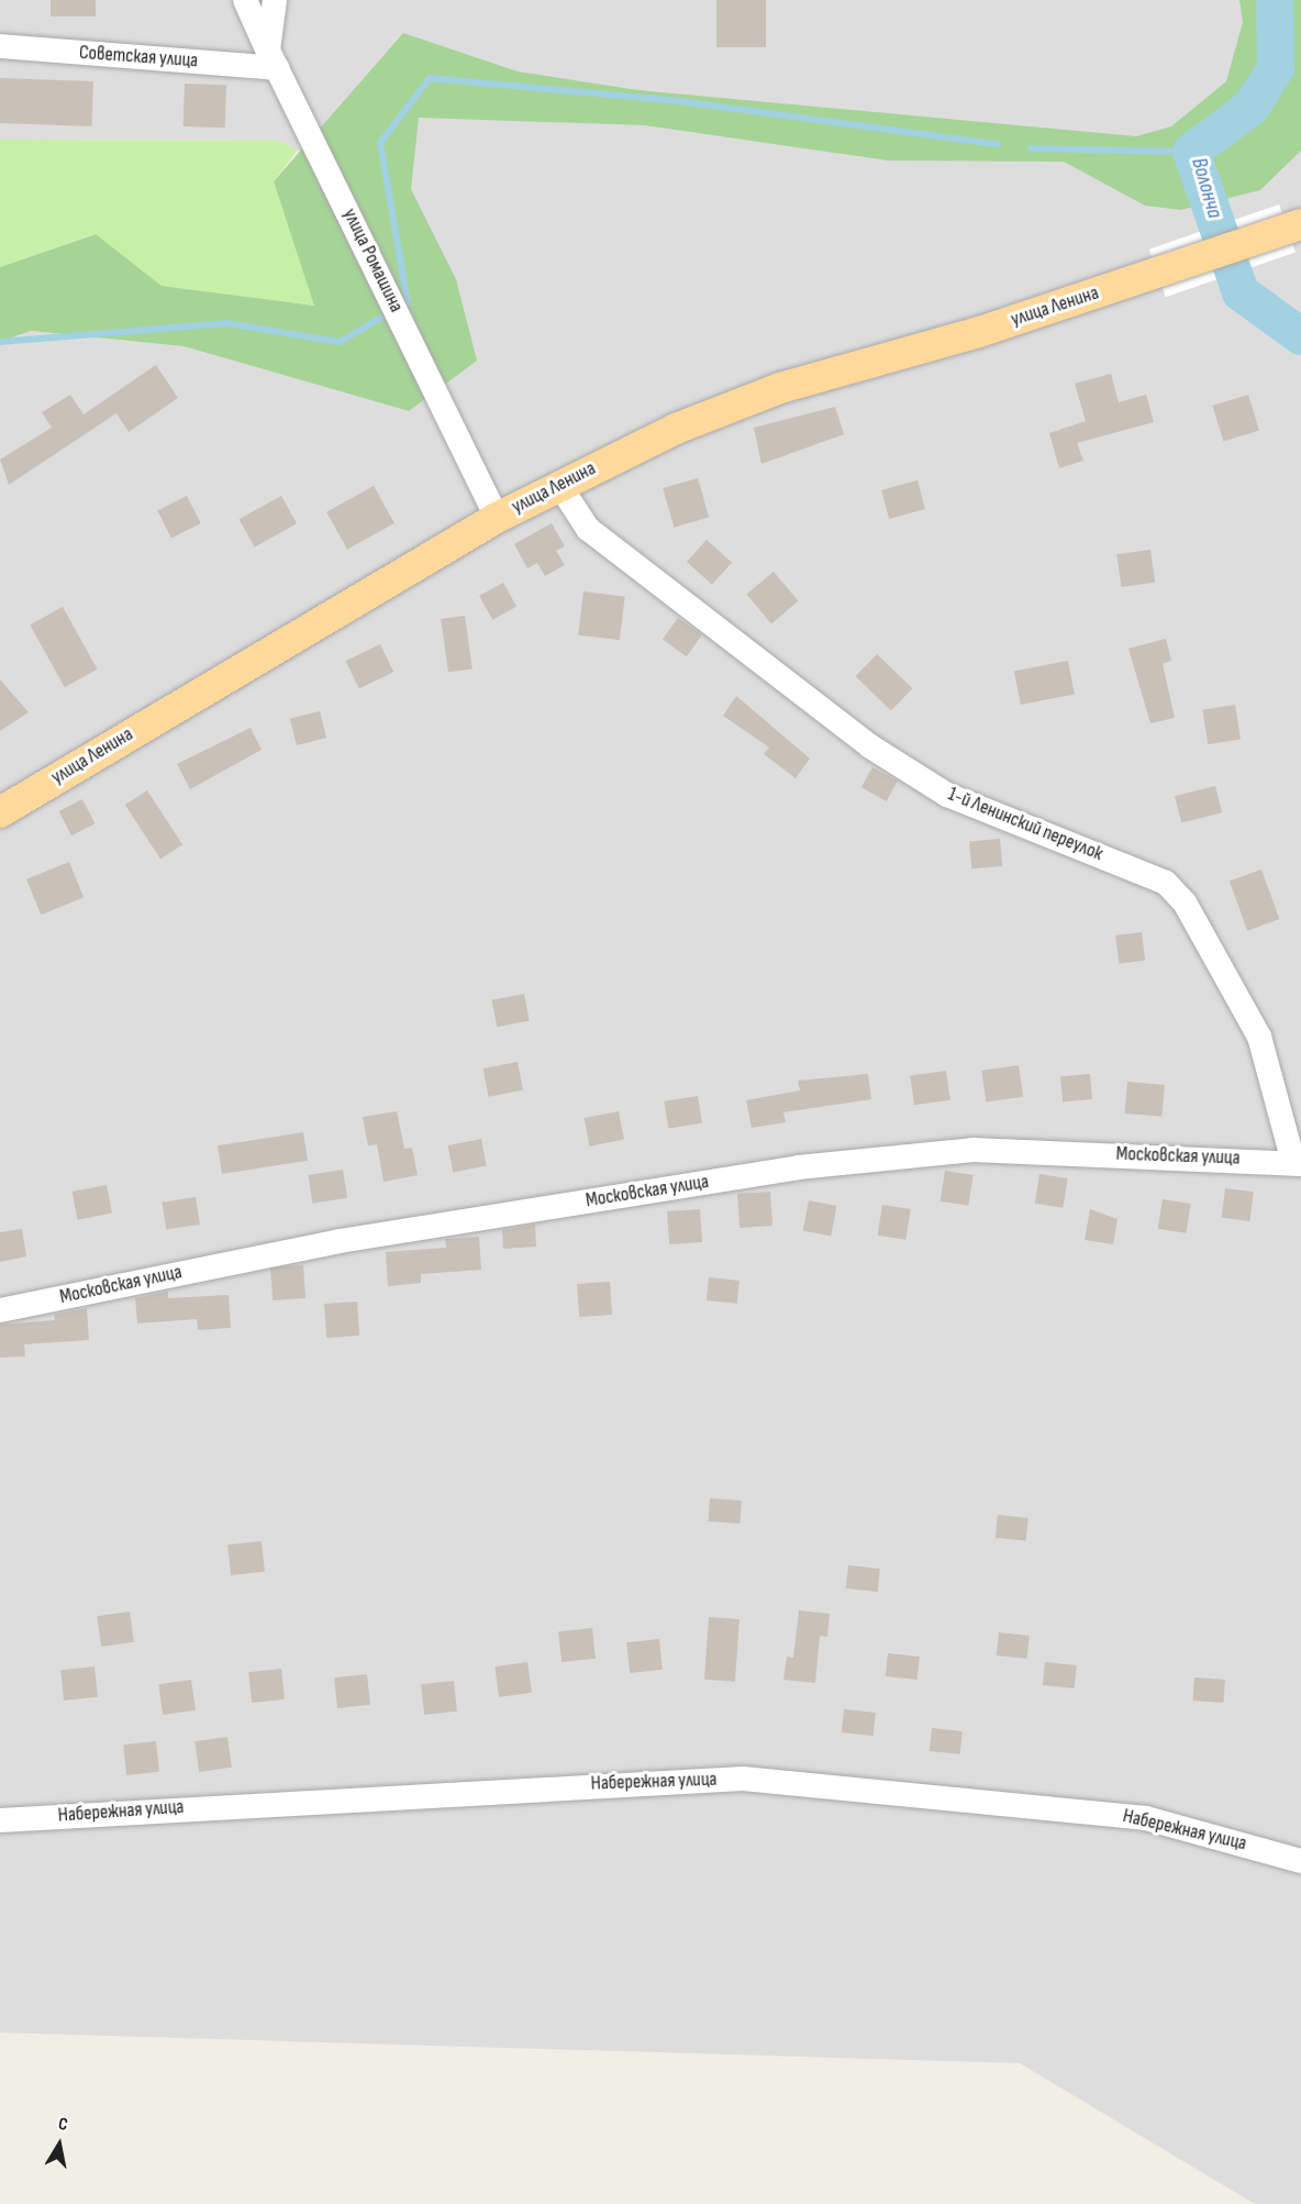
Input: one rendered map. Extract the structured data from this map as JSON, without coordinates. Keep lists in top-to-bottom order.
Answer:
{
  "streets": {
    "main road": ["улица Ленина"],
    "street": [
      "Советская улица",
      "улица Ромашина",
      "1-й Ленинский переулок",
      "Московская улица",
      "Набережная улица"
    ]
  },
  "crossings": [
    ["Советская улица", "улица Ромашина"],
    ["улица Ромашина", "улица Ленина"],
    ["улица Ленина", "1-й Ленинский переулок"],
    ["1-й Ленинский переулок", "Московская улица"]
  ],
  "water": ["Волонча"],
  "north": "top"
}
